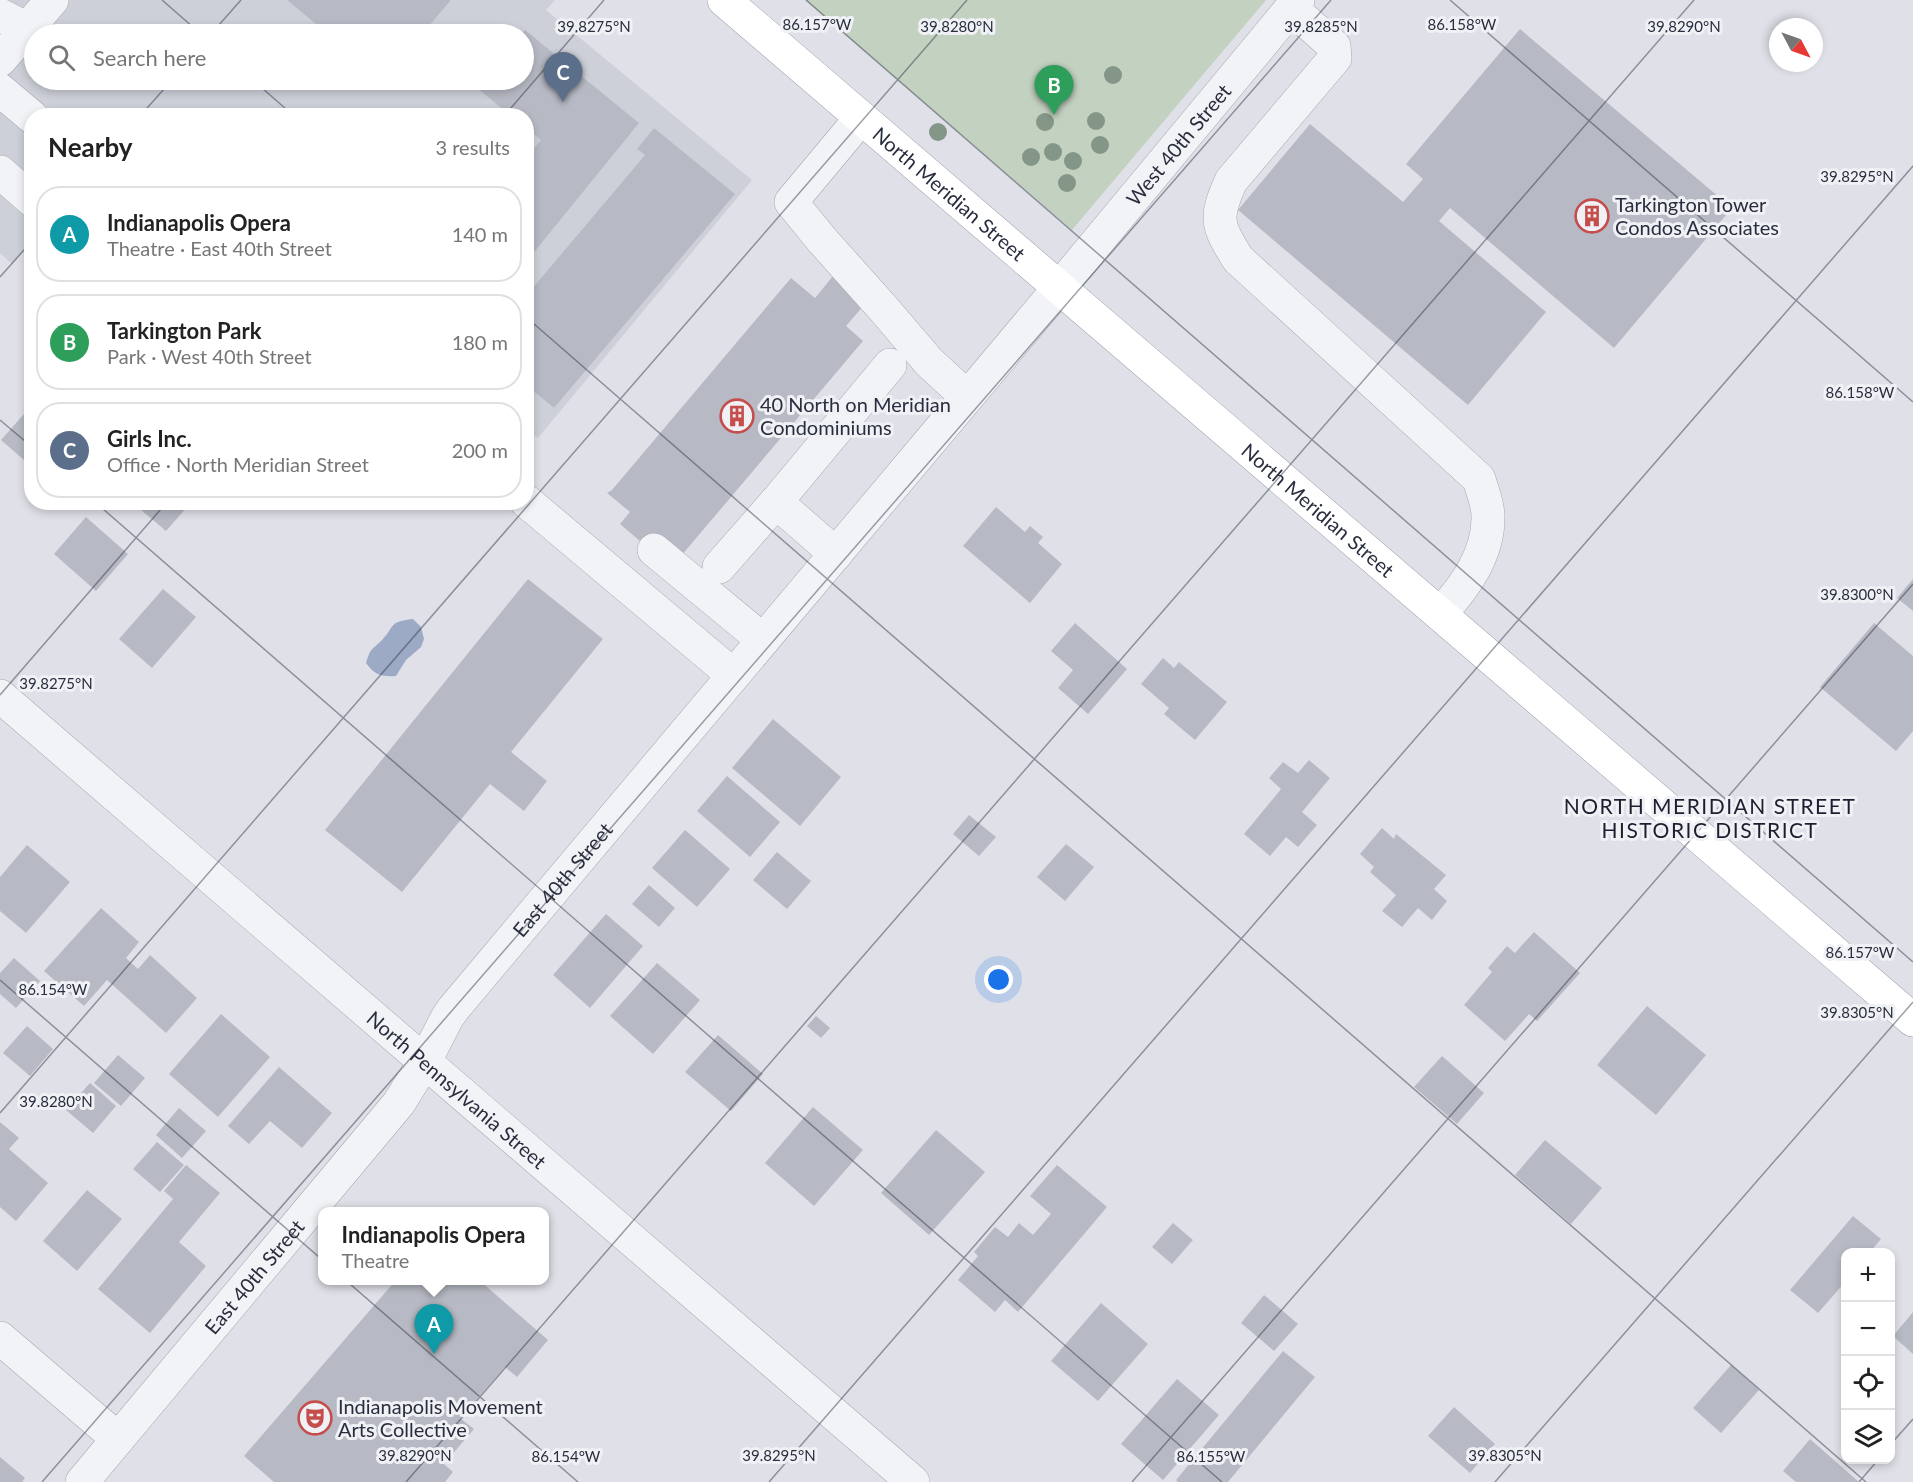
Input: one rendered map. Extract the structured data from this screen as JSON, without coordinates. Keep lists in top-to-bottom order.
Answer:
{
  "streets": {
    "main road": ["North Meridian Street"],
    "street": ["West 40th Street", "East 40th Street", "North Pennsylvania Street"]
  },
  "crossings": [
    ["West 40th Street", "North Meridian Street"],
    ["West 40th Street", "East 40th Street"],
    ["North Meridian Street", "East 40th Street"],
    ["East 40th Street", "North Pennsylvania Street"]
  ],
  "districts": ["NORTH MERIDIAN STREET HISTORIC DISTRICT"],
  "places": {
    "building": ["Tarkington Tower Condos Associates", "40 North on Meridian Condominiums"],
    "theatre": ["Indianapolis Movement Arts Collective"]
  },
  "north": "bottom right",
  "page": {
    "search": "Search here",
    "pins": ["C", "B", "A"],
    "heading": ["Nearby", "3 results"],
    "list": [
      {
        "mark": "A",
        "name": "Indianapolis Opera",
        "note": "Theatre · East 40th Street",
        "value": "140 m"
      },
      {
        "mark": "B",
        "name": "Tarkington Park",
        "note": "Park · West 40th Street",
        "value": "180 m"
      },
      {
        "mark": "C",
        "name": "Girls Inc.",
        "note": "Office · North Meridian Street",
        "value": "200 m"
      }
    ],
    "popup": ["Indianapolis Opera", "Theatre"],
    "map_buttons": ["+", "−"]
  },
  "coordinates": [
    "86.157°W",
    "86.158°W",
    "39.8275°N",
    "39.8280°N",
    "39.8285°N",
    "39.8290°N",
    "39.8295°N",
    "39.8300°N",
    "86.154°W",
    "39.8305°N",
    "86.155°W"
  ]
}
